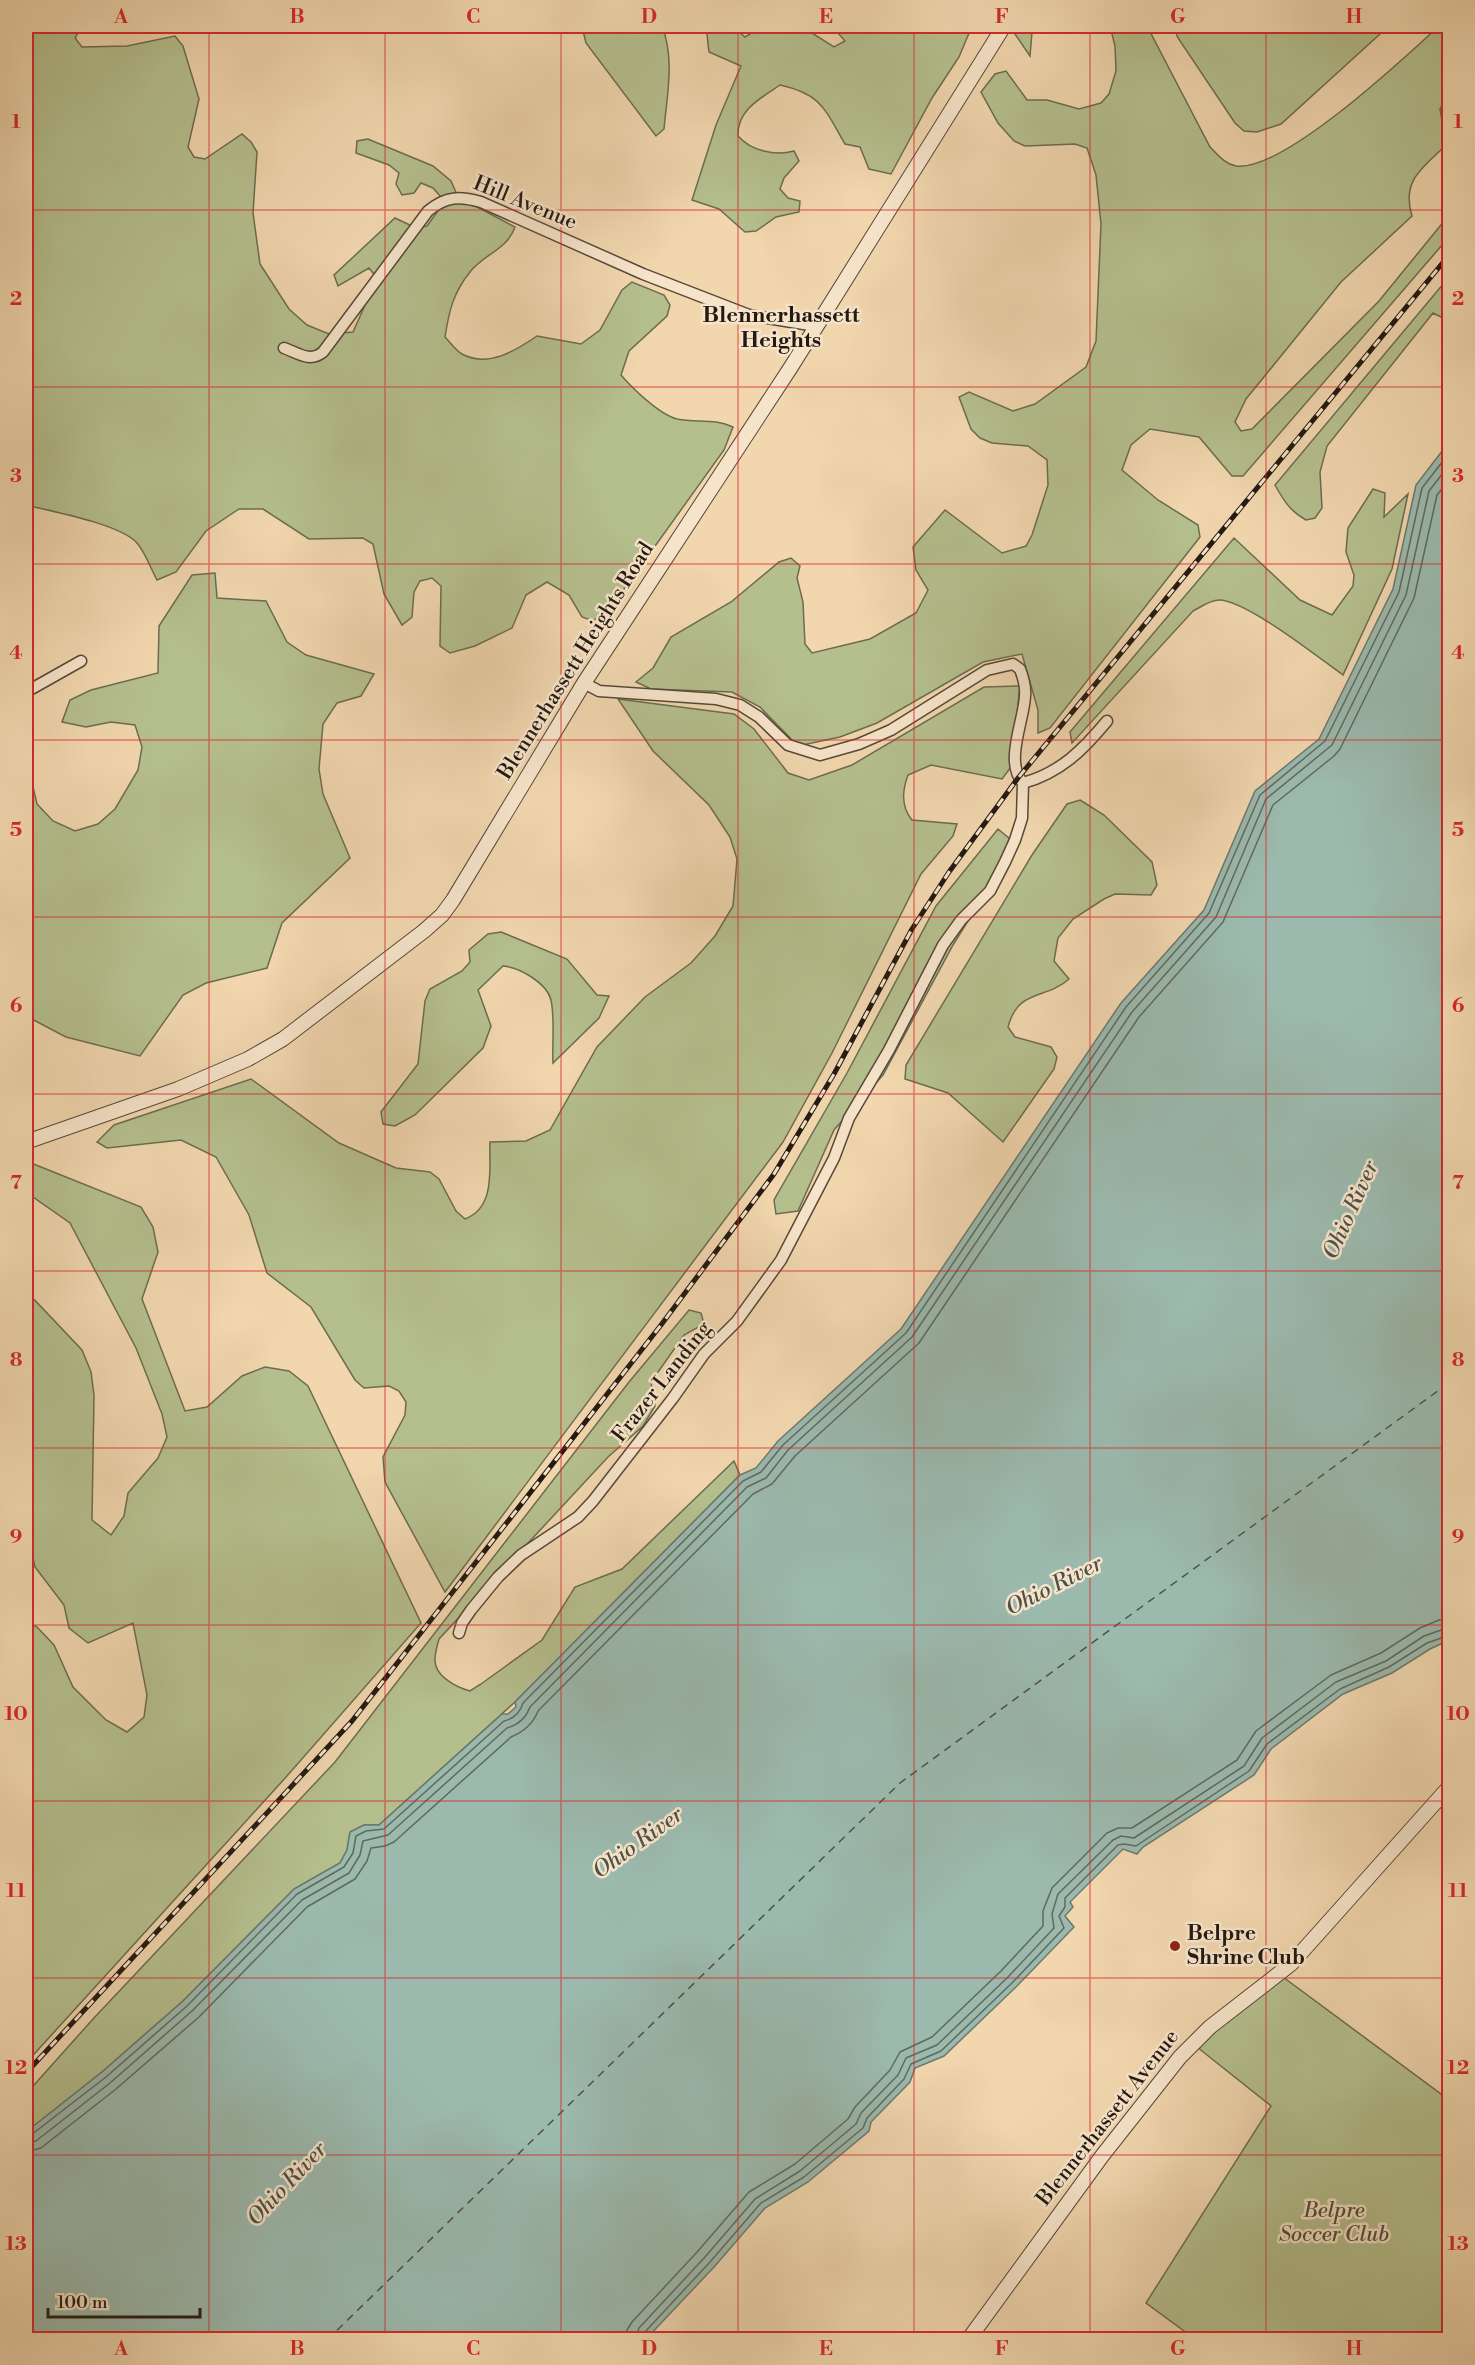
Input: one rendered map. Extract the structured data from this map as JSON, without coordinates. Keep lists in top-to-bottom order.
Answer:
{
  "streets": {
    "street": [
      "Hill Avenue",
      "Blennerhassett Heights Road",
      "Frazer Landing",
      "Blennerhassett Avenue"
    ]
  },
  "crossings": [
    ["Hill Avenue", "Blennerhassett Heights Road"],
    ["Blennerhassett Heights Road", "Frazer Landing"]
  ],
  "districts": ["Blennerhassett Heights"],
  "water": ["Ohio River"],
  "parks": ["Belpre Soccer Club"],
  "places": ["Belpre Shrine Club"],
  "scale_bar": "100 m",
  "grid": {
    "columns": [
      "A",
      "B",
      "C",
      "D",
      "E",
      "F",
      "G",
      "H"
    ],
    "rows": [
      "1",
      "2",
      "3",
      "4",
      "5",
      "6",
      "7",
      "8",
      "9",
      "10",
      "11",
      "12",
      "13"
    ]
  }
}
